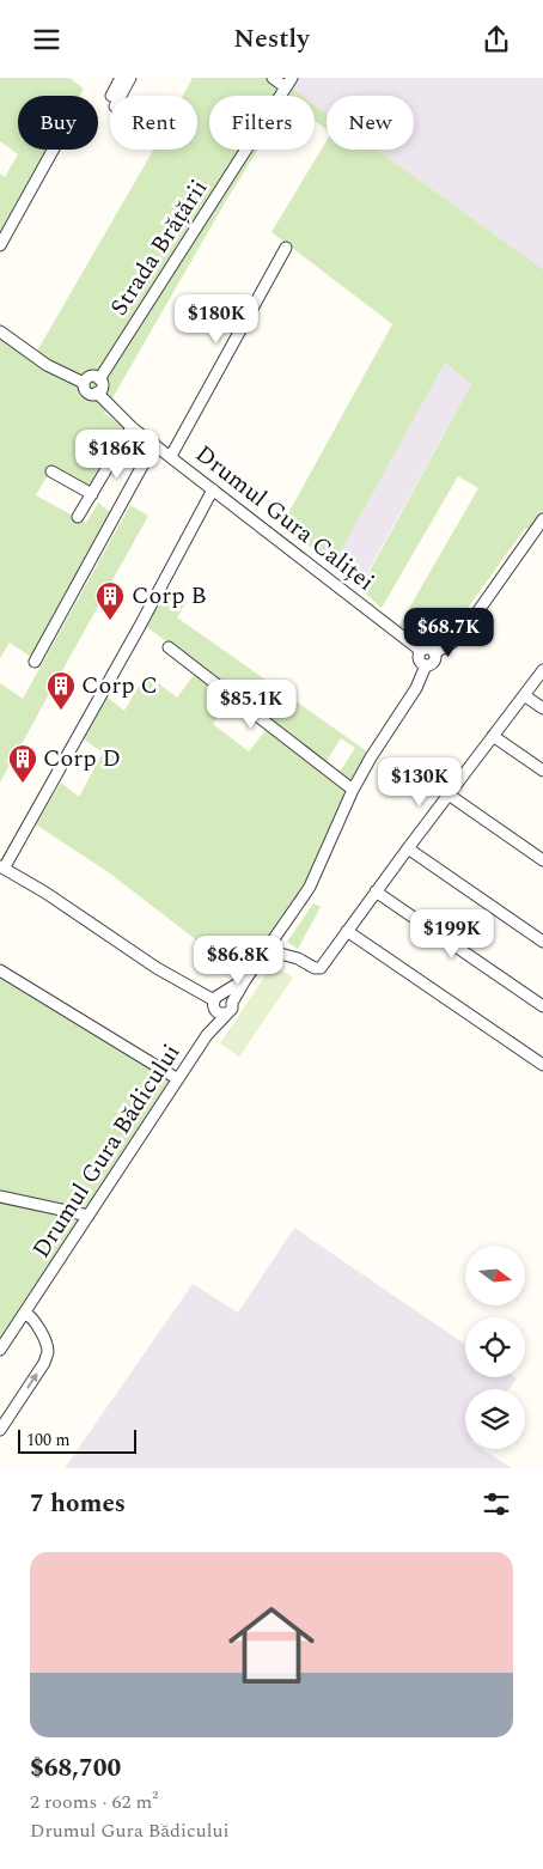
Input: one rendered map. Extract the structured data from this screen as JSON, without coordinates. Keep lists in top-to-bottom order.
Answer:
{
  "streets": {
    "street": ["Strada Brățării", "Drumul Gura Caliței", "Drumul Gura Bădicului"]
  },
  "crossings": [
    ["Strada Brățării", "Drumul Gura Caliței"]
  ],
  "places": {
    "building": ["Corp B", "Corp C", "Corp D"]
  },
  "scale_bar": "100 m",
  "north": "right",
  "page": {
    "header": "Nestly",
    "chip": [
      "Buy",
      "Rent",
      "Filters",
      "New"
    ],
    "price": [
      "$180K",
      "$186K",
      "$68.7K",
      "$85.1K",
      "$130K",
      "$199K",
      "$86.8K"
    ],
    "scale": "100 m",
    "heading": "7 homes",
    "list": [
      {
        "name": "$68,700",
        "note": "2 rooms · 62 m² · Drumul Gura Bădicului"
      }
    ]
  }
}
